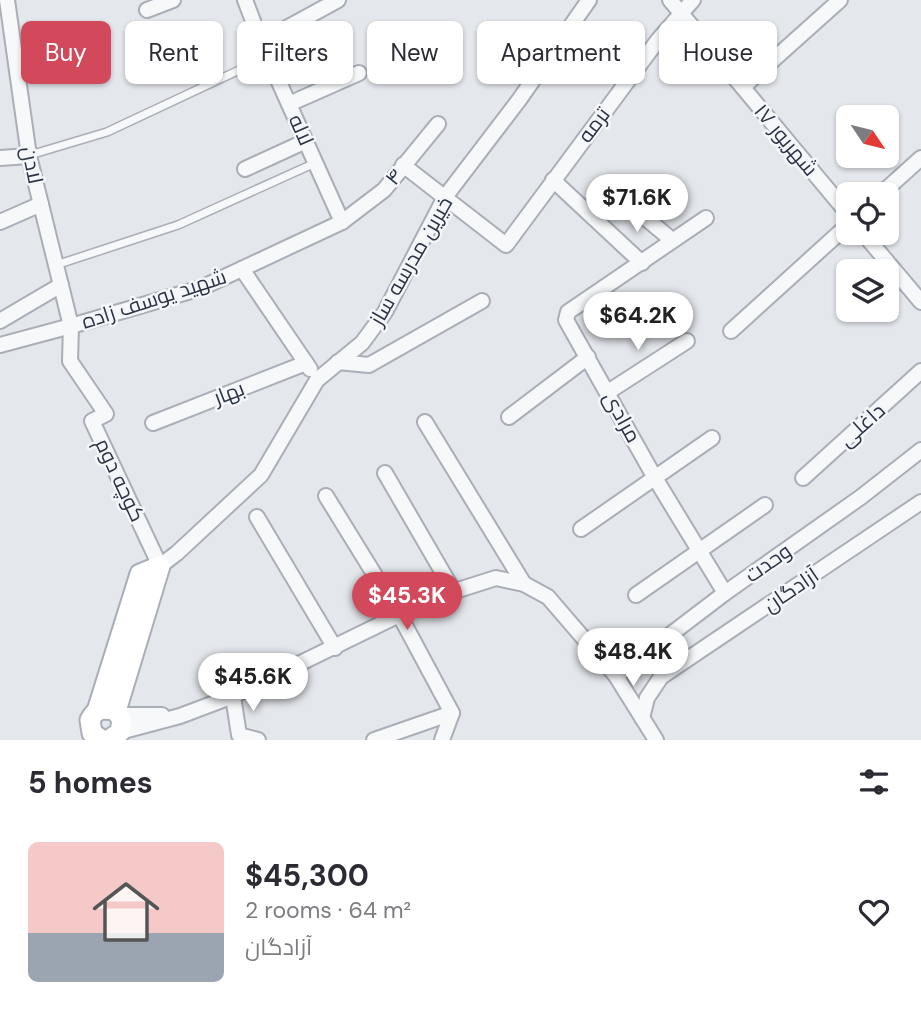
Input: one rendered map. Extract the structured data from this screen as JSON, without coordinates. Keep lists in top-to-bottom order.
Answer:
{
  "streets": {
    "street": [
      "ترمه",
      "لاله",
      "۱۷ شهریور",
      "لادن",
      "۴",
      "خیرین مدرسه ساز",
      "شهید یوسف زاده",
      "بهار",
      "مرادی",
      "داغلی",
      "کوچه دوم",
      "وحدت",
      "آزادگان"
    ]
  },
  "crossings": [
    ["ترمه", "۱۷ شهریور"],
    ["ترمه", "خیرین مدرسه ساز"],
    ["لاله", "۴"],
    ["لاله", "شهید یوسف زاده"],
    ["لادن", "شهید یوسف زاده"],
    ["لادن", "کوچه دوم"],
    ["۴", "شهید یوسف زاده"],
    ["خیرین مدرسه ساز", "کوچه دوم"],
    ["شهید یوسف زاده", "کوچه دوم"],
    ["مرادی", "وحدت"]
  ],
  "north": "bottom right",
  "page": {
    "chip": [
      "Buy",
      "Rent",
      "Filters",
      "New",
      "Apartment",
      "House"
    ],
    "price": [
      "$71.6K",
      "$64.2K",
      "$45.3K",
      "$48.4K",
      "$45.6K"
    ],
    "heading": "5 homes",
    "list": [
      {
        "name": "$45,300",
        "note": "2 rooms · 64 m² · آزادگان"
      }
    ]
  }
}
